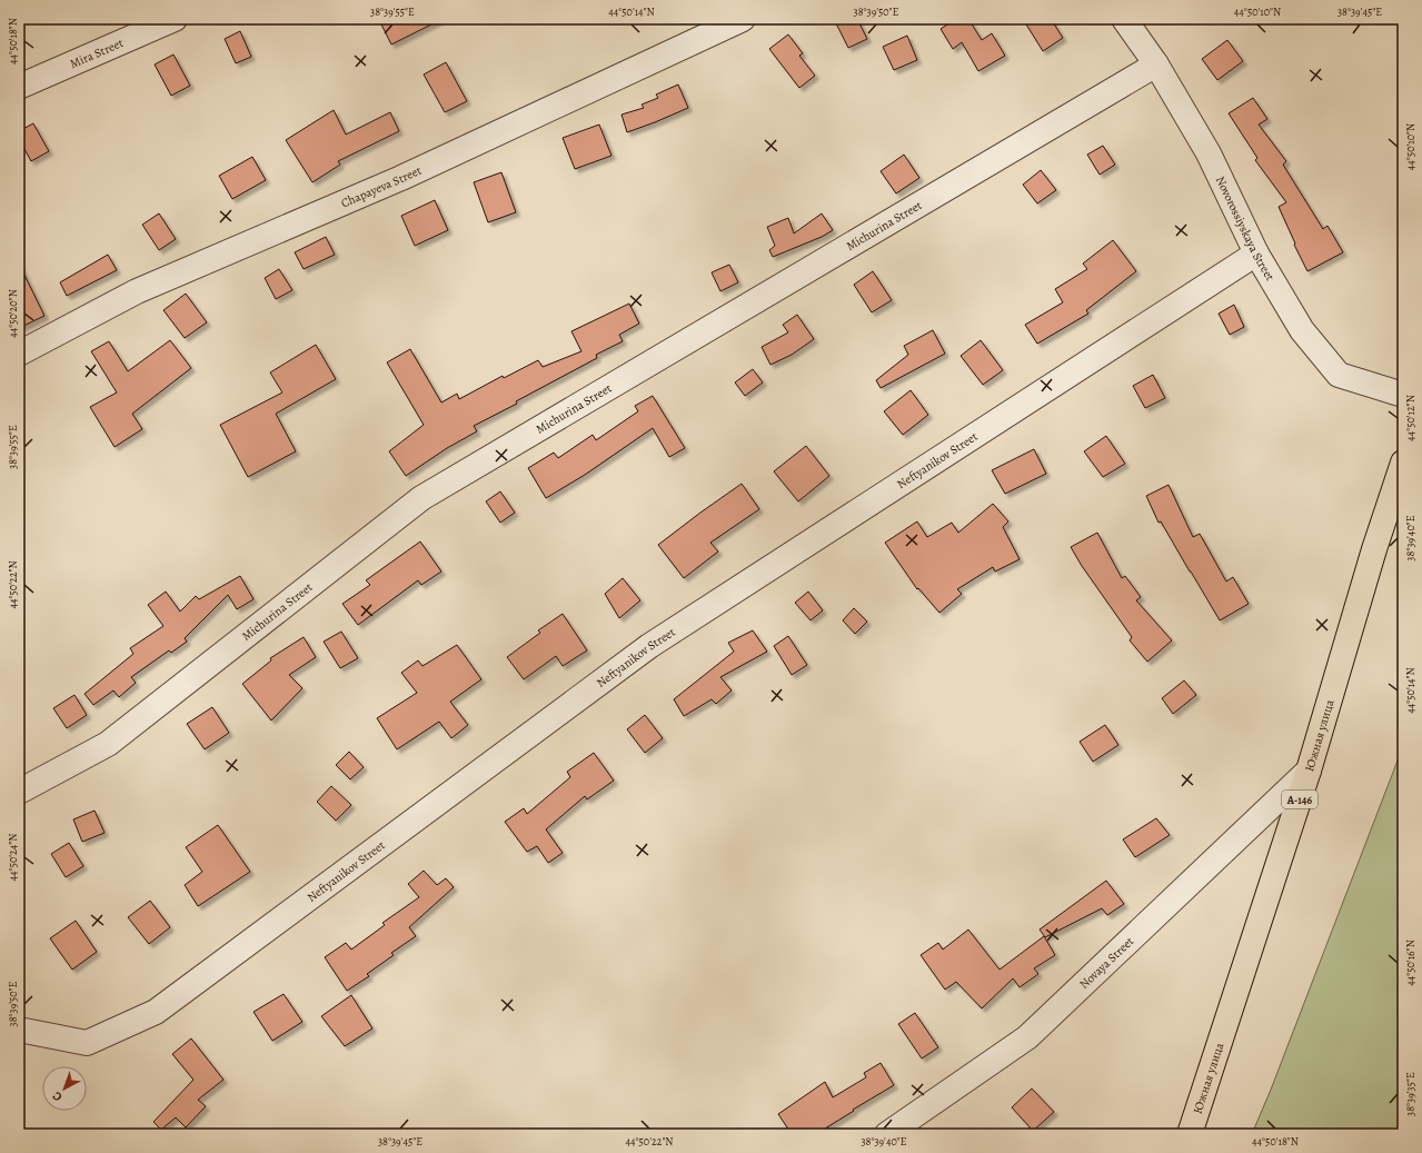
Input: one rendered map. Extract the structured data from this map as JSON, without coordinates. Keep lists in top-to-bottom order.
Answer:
{
  "streets": {
    "highway": ["Южная улица", "А-146"],
    "street": [
      "Mira Street",
      "Chapayeva Street",
      "Michurina Street",
      "Novorossiyskaya Street",
      "Neftyanikov Street",
      "Novaya Street"
    ]
  },
  "crossings": [
    ["Michurina Street", "Novorossiyskaya Street"],
    ["Novorossiyskaya Street", "Neftyanikov Street"],
    ["Южная улица", "Novaya Street"]
  ],
  "north": "bottom left",
  "coordinates": [
    "38°39'55\"E",
    "44°50'14\"N",
    "38°39'50\"E",
    "44°50'10\"N",
    "38°39'45\"E",
    "44°50'18\"N",
    "44°50'20\"N",
    "44°50'12\"N",
    "38°39'40\"E",
    "44°50'22\"N",
    "44°50'24\"N",
    "44°50'16\"N",
    "38°39'35\"E"
  ]
}
